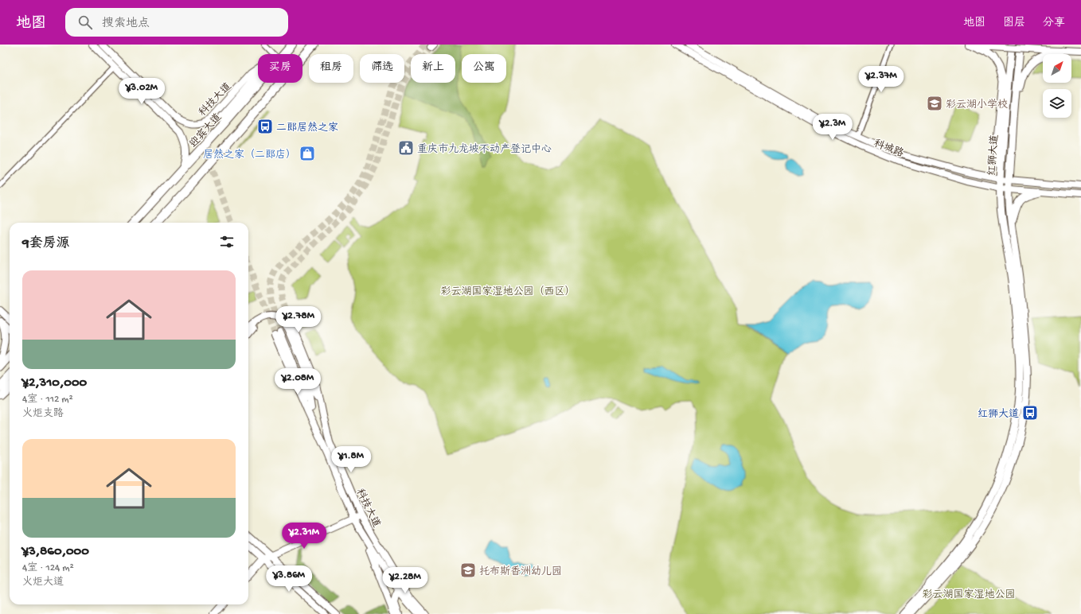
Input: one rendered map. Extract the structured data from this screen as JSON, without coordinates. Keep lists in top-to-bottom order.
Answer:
{
  "streets": {
    "highway": ["迎宾大道"],
    "main road": ["科技大道", "科城路", "红狮大道"]
  },
  "crossings": [
    ["科城路", "红狮大道"]
  ],
  "parks": ["彩云湖国家湿地公园（西区）", "彩云湖国家湿地公园"],
  "places": {
    "school or university": ["彩云湖小学校", "托布斯香洲幼儿园"],
    "bus stop": ["二郎居然之家", "红狮大道"],
    "public building": ["重庆市九龙坡不动产登记中心"],
    "shop": ["居然之家（二郎店）"]
  },
  "north": "top right",
  "page": {
    "header": "地图",
    "search": "搜索地点",
    "nav": ["地图", "图层", "分享"],
    "chip": [
      "买房",
      "租房",
      "筛选",
      "新上",
      "公寓"
    ],
    "price": [
      "¥2.37M",
      "¥3.02M",
      "¥2.3M",
      "¥2.78M",
      "¥2.08M",
      "¥1.8M",
      "¥2.31M",
      "¥3.86M",
      "¥2.28M"
    ],
    "heading": "9套房源",
    "list": [
      {
        "name": "¥2,310,000",
        "note": "4室 · 112 m² · 火炬支路"
      },
      {
        "name": "¥3,860,000",
        "note": "4室 · 124 m² · 火炬大道"
      }
    ]
  }
}
